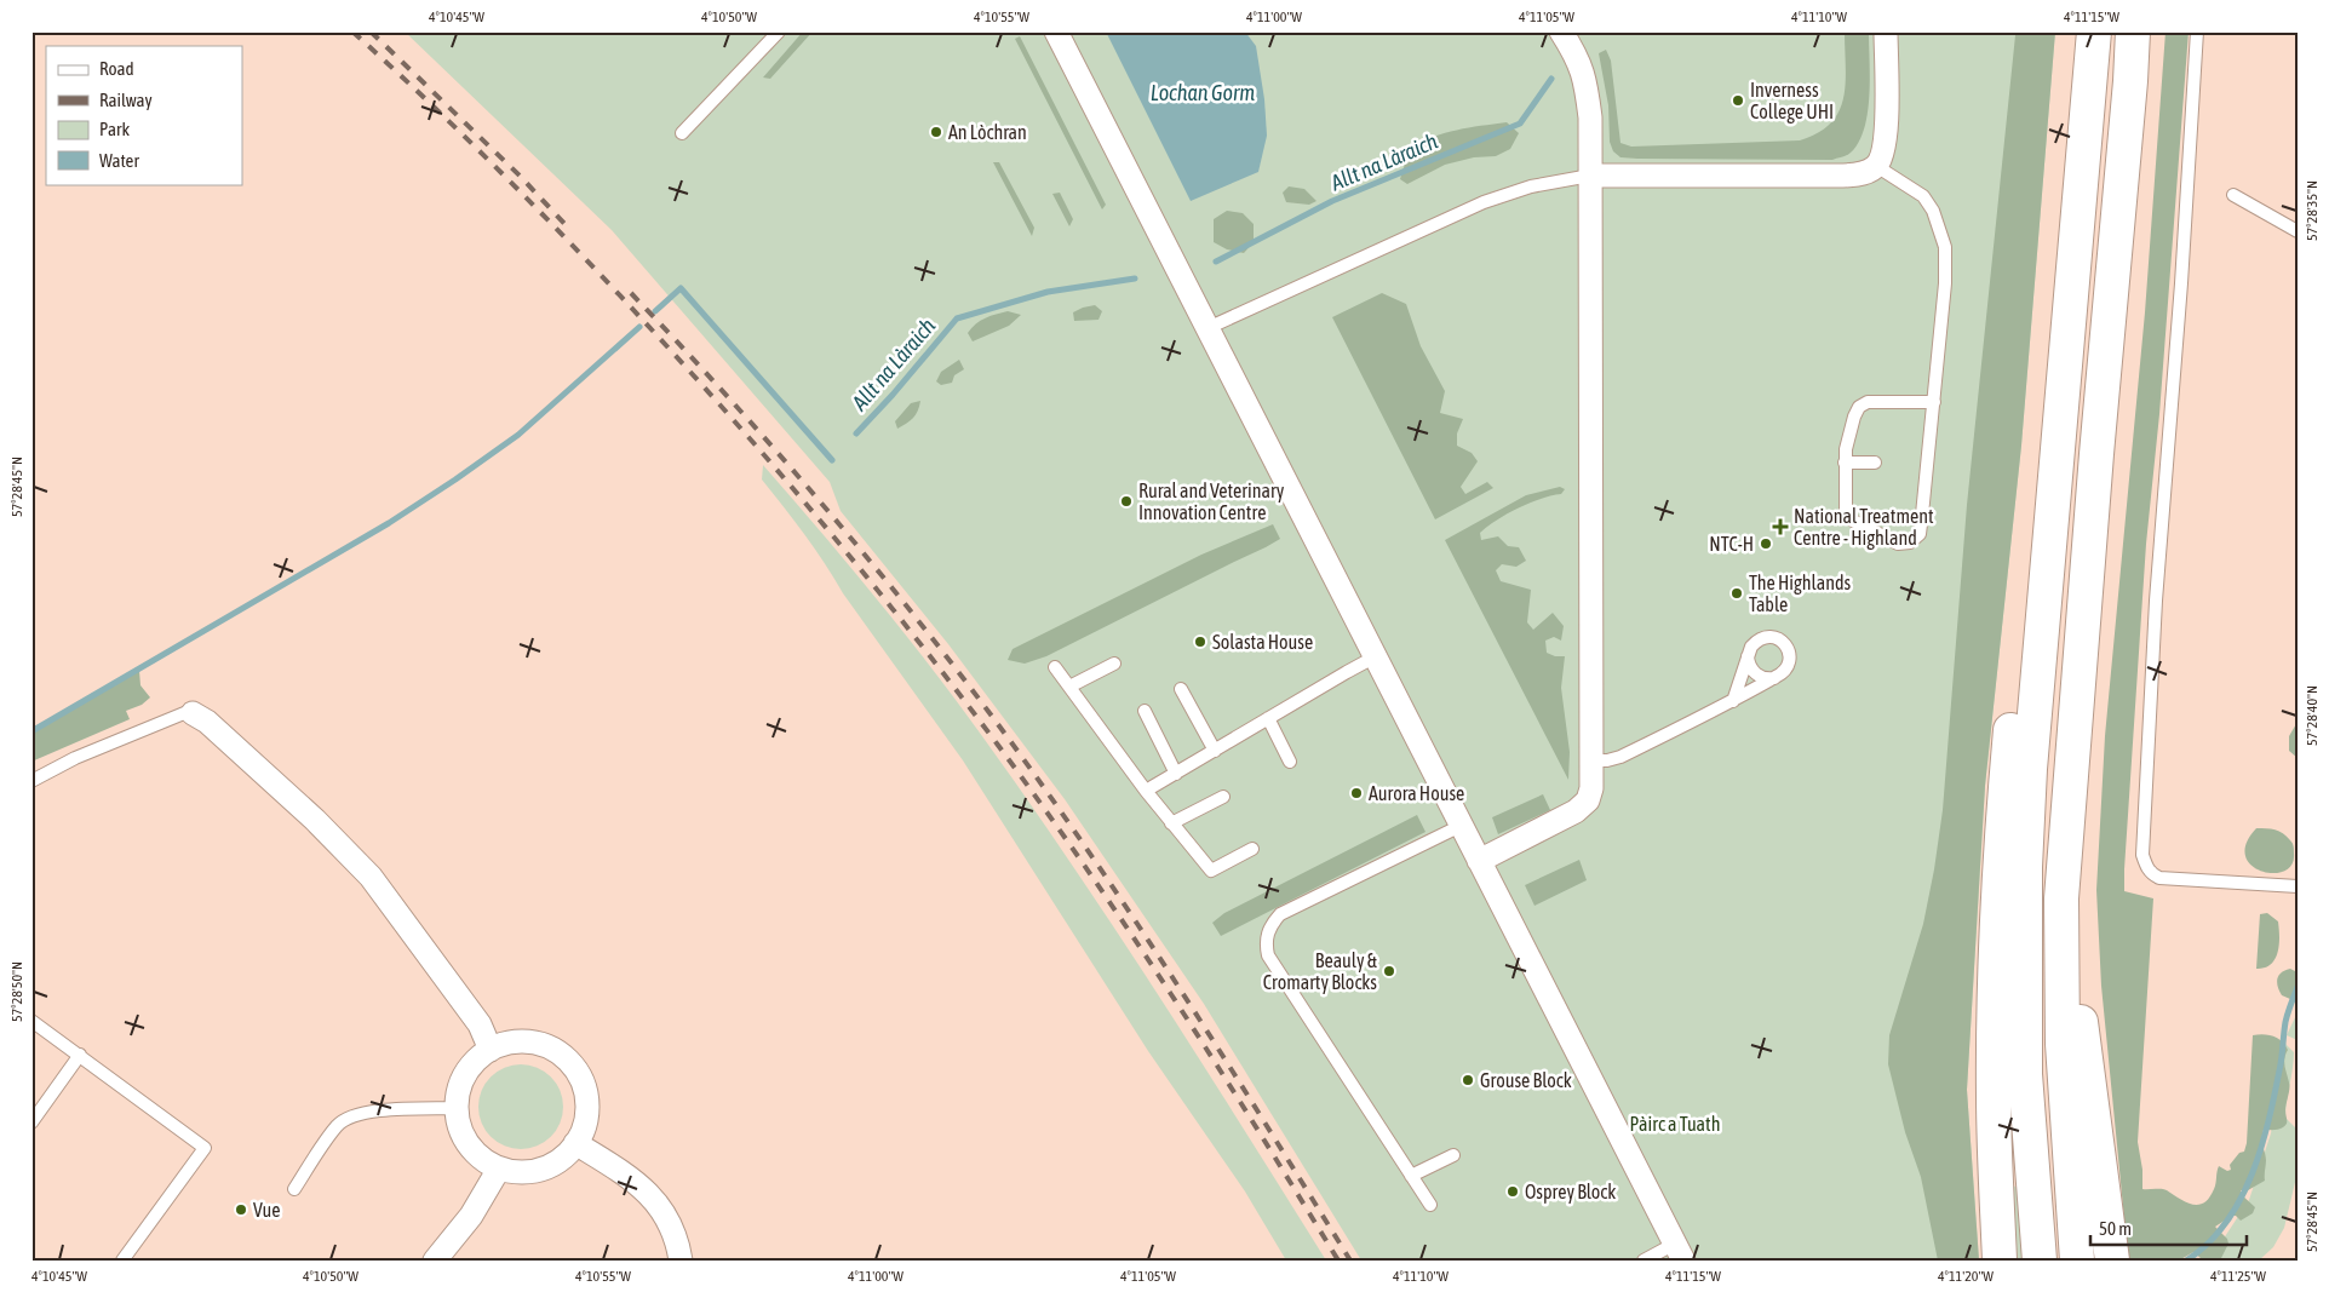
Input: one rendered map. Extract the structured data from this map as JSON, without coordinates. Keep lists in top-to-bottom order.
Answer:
{
  "water": ["Lochan Gorm", "Allt na Làraich"],
  "parks": ["Pàirc a Tuath"],
  "places": {
    "other": [
      "Inverness College UHI",
      "An Lòchran",
      "Rural and Veterinary Innovation Centre",
      "NTC-H",
      "The Highlands Table",
      "Solasta House",
      "Aurora House",
      "Beauly & Cromarty Blocks",
      "Grouse Block",
      "Osprey Block",
      "Vue"
    ],
    "health": ["National Treatment Centre - Highland"]
  },
  "legend": [
    "Road",
    "Railway",
    "Park",
    "Water"
  ],
  "scale_bar": "50 m",
  "coordinates": [
    "4°10'45\"W",
    "4°10'50\"W",
    "4°10'55\"W",
    "4°11'00\"W",
    "4°11'05\"W",
    "4°11'10\"W",
    "4°11'15\"W",
    "57°28'35\"N",
    "57°28'45\"N",
    "57°28'40\"N",
    "57°28'50\"N",
    "4°11'20\"W",
    "4°11'25\"W"
  ]
}
